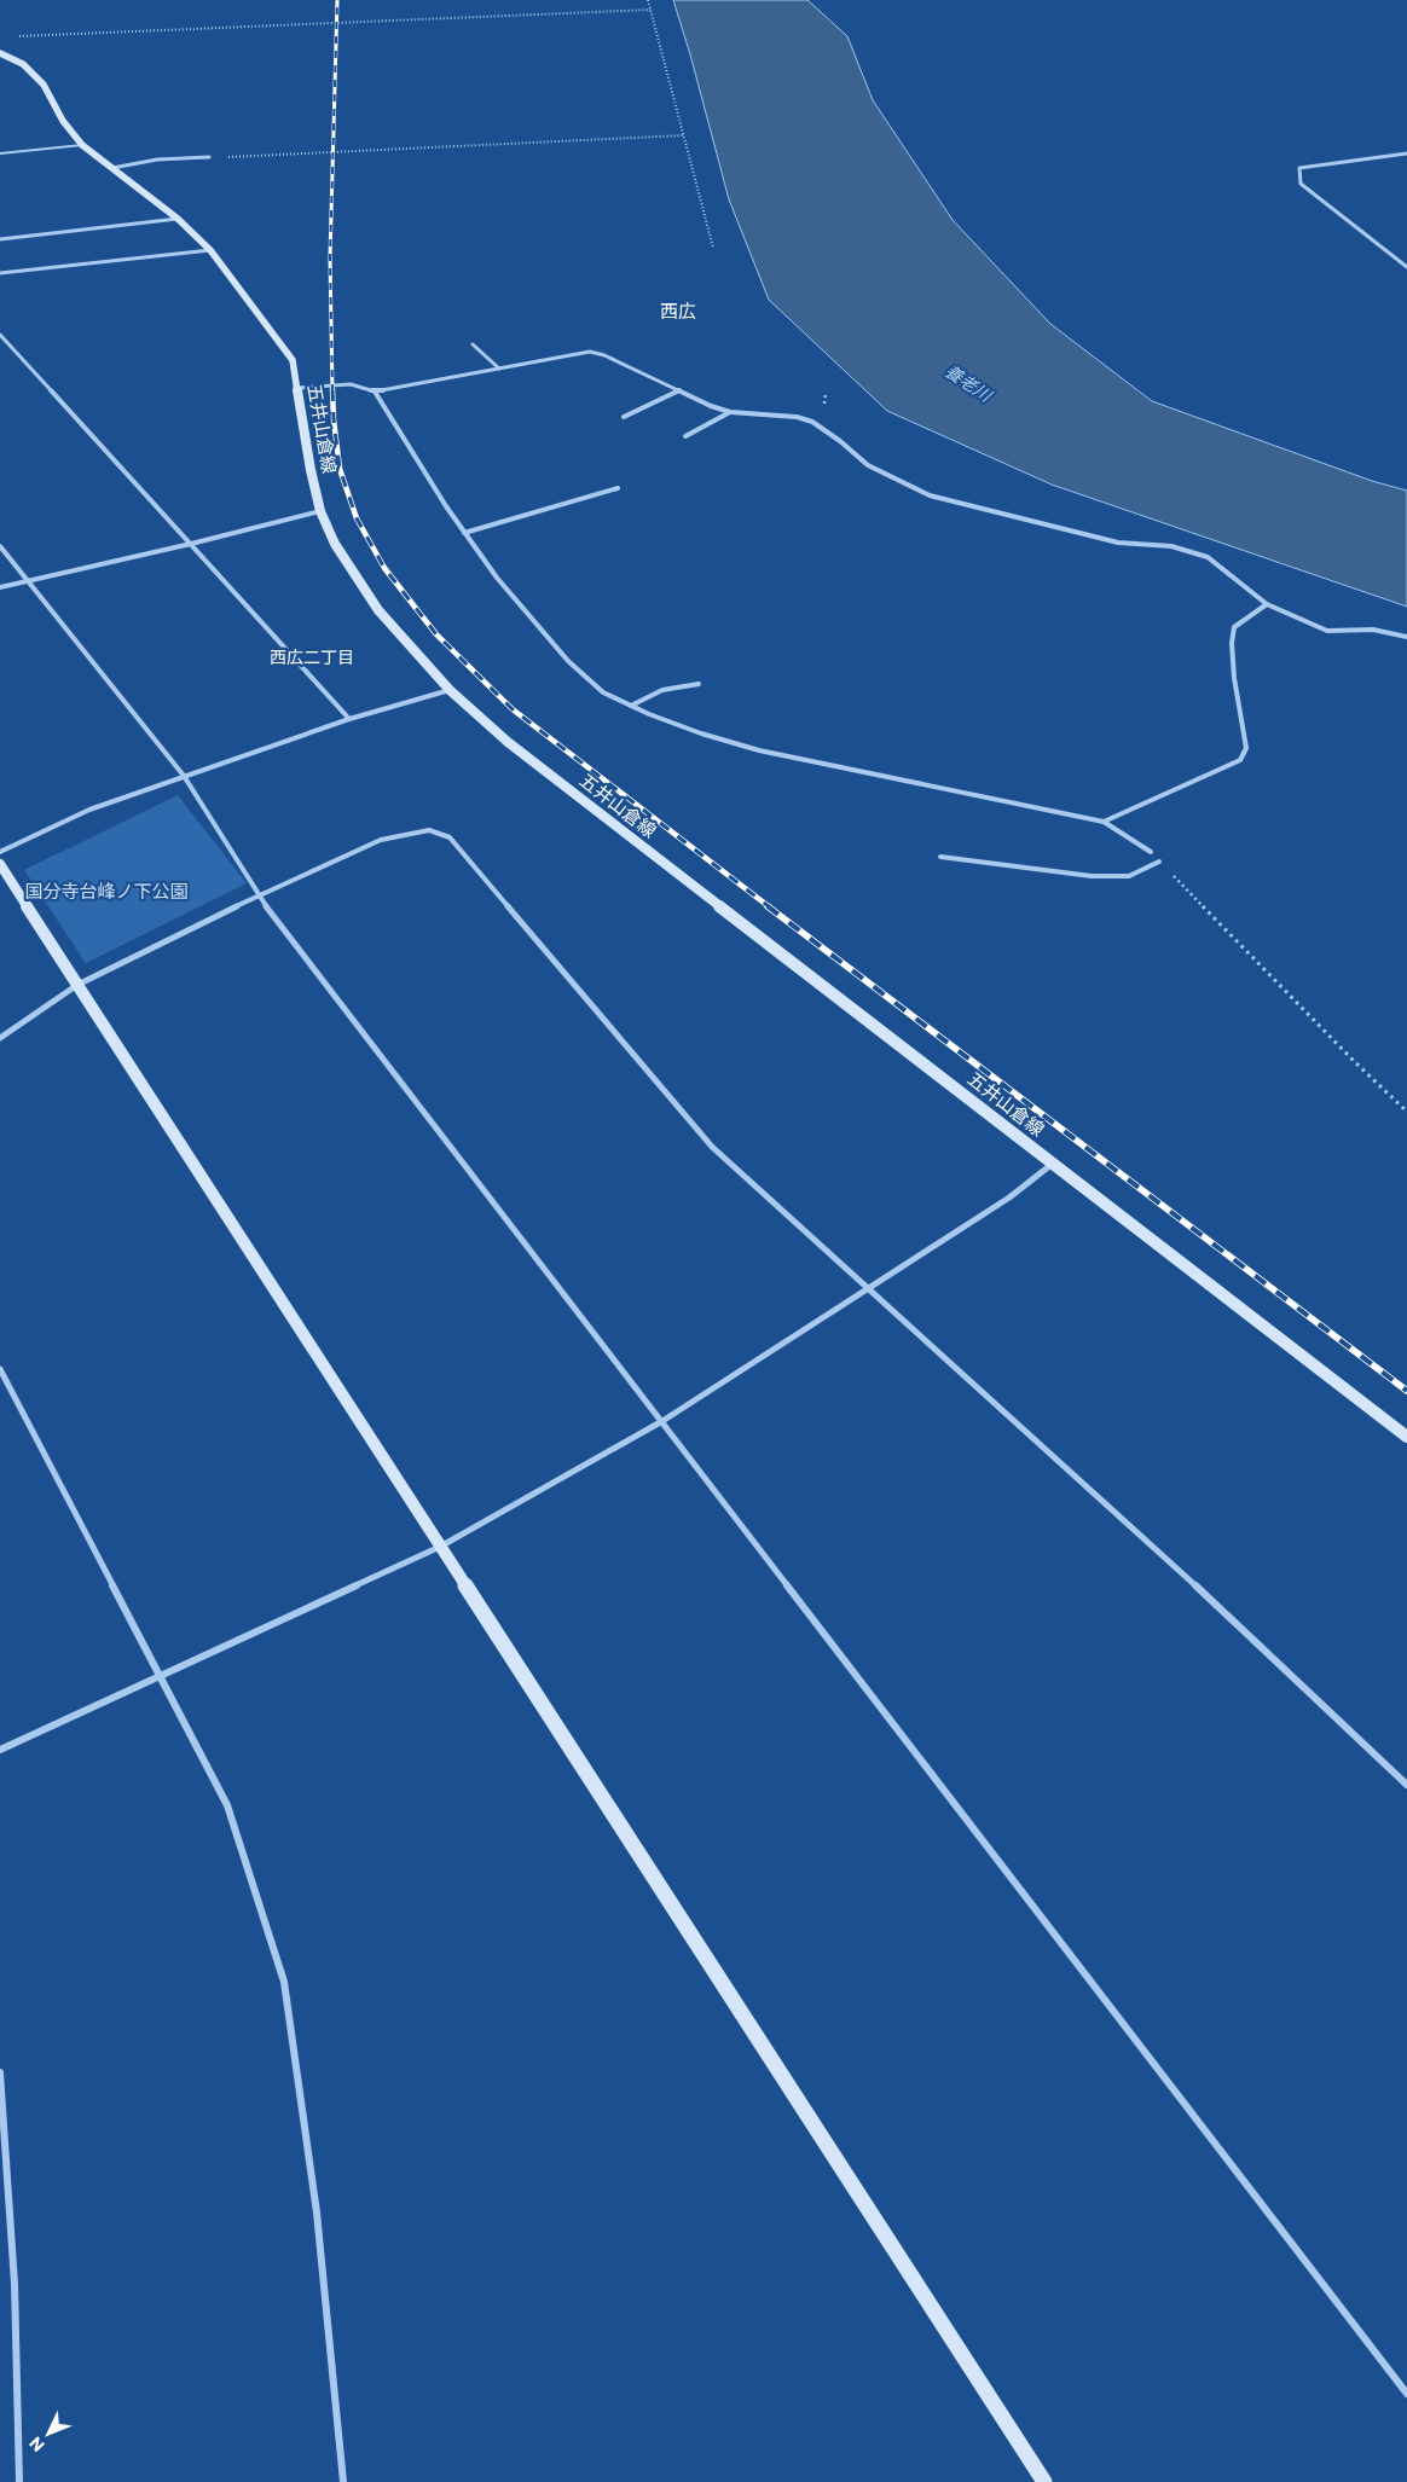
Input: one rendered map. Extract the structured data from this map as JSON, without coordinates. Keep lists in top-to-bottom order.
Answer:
{
  "streets": {
    "main road": ["五井山倉線"]
  },
  "districts": ["西広", "西広二丁目"],
  "water": ["養老川"],
  "parks": ["国分寺台峰ノ下公園"],
  "north": "bottom left"
}
